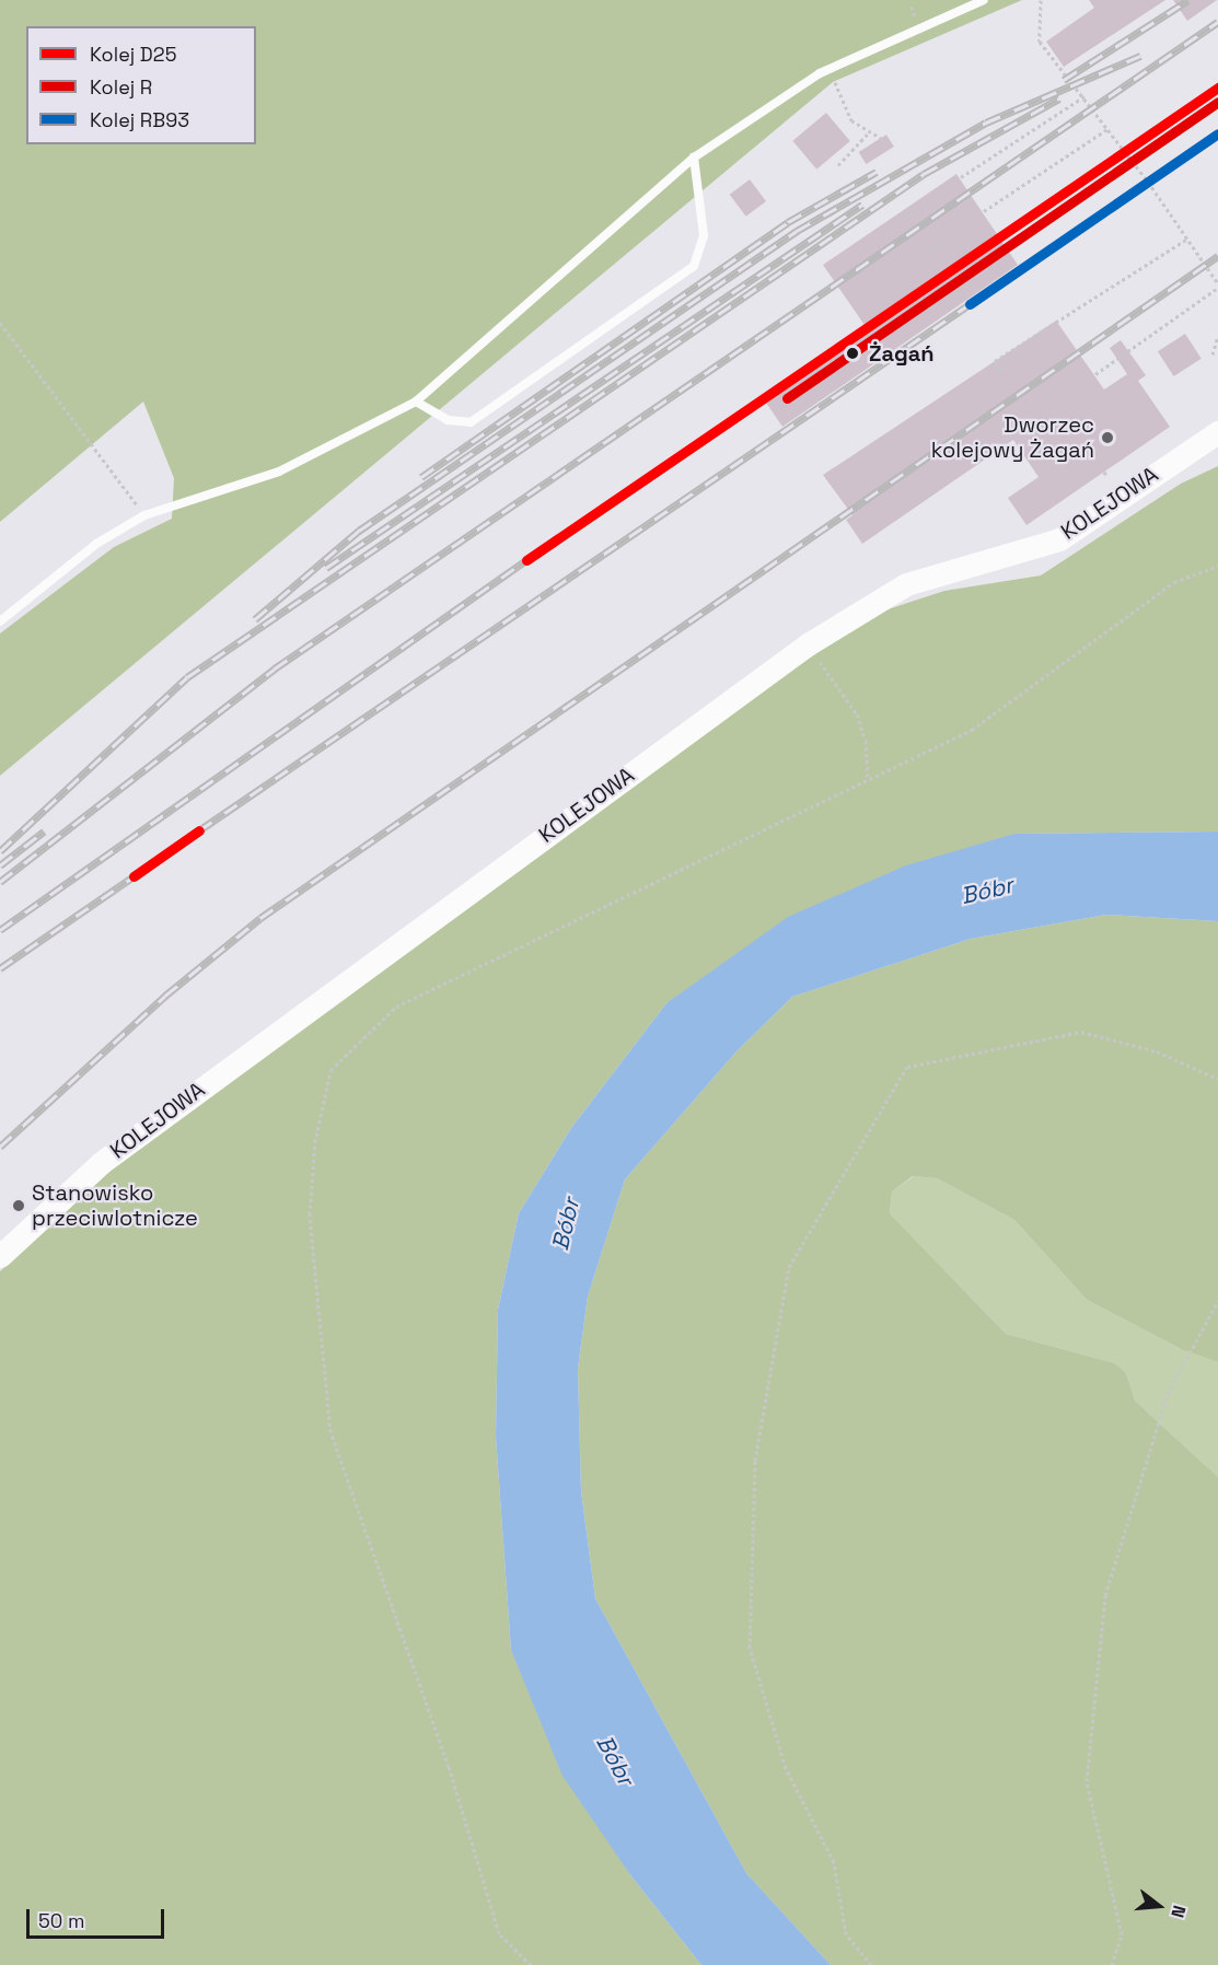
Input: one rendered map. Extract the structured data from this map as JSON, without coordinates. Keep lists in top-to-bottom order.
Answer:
{
  "streets": {
    "street": ["KOLEJOWA"]
  },
  "water": ["Bóbr"],
  "places": ["Żagań", "Dworzec kolejowy Żagań", "Stanowisko przeciwlotnicze"],
  "lines": ["rail line D25", "rail line R", "rail line RB93"],
  "legend": ["Kolej D25", "Kolej R", "Kolej RB93"],
  "scale_bar": "50 m",
  "north": "right"
}
